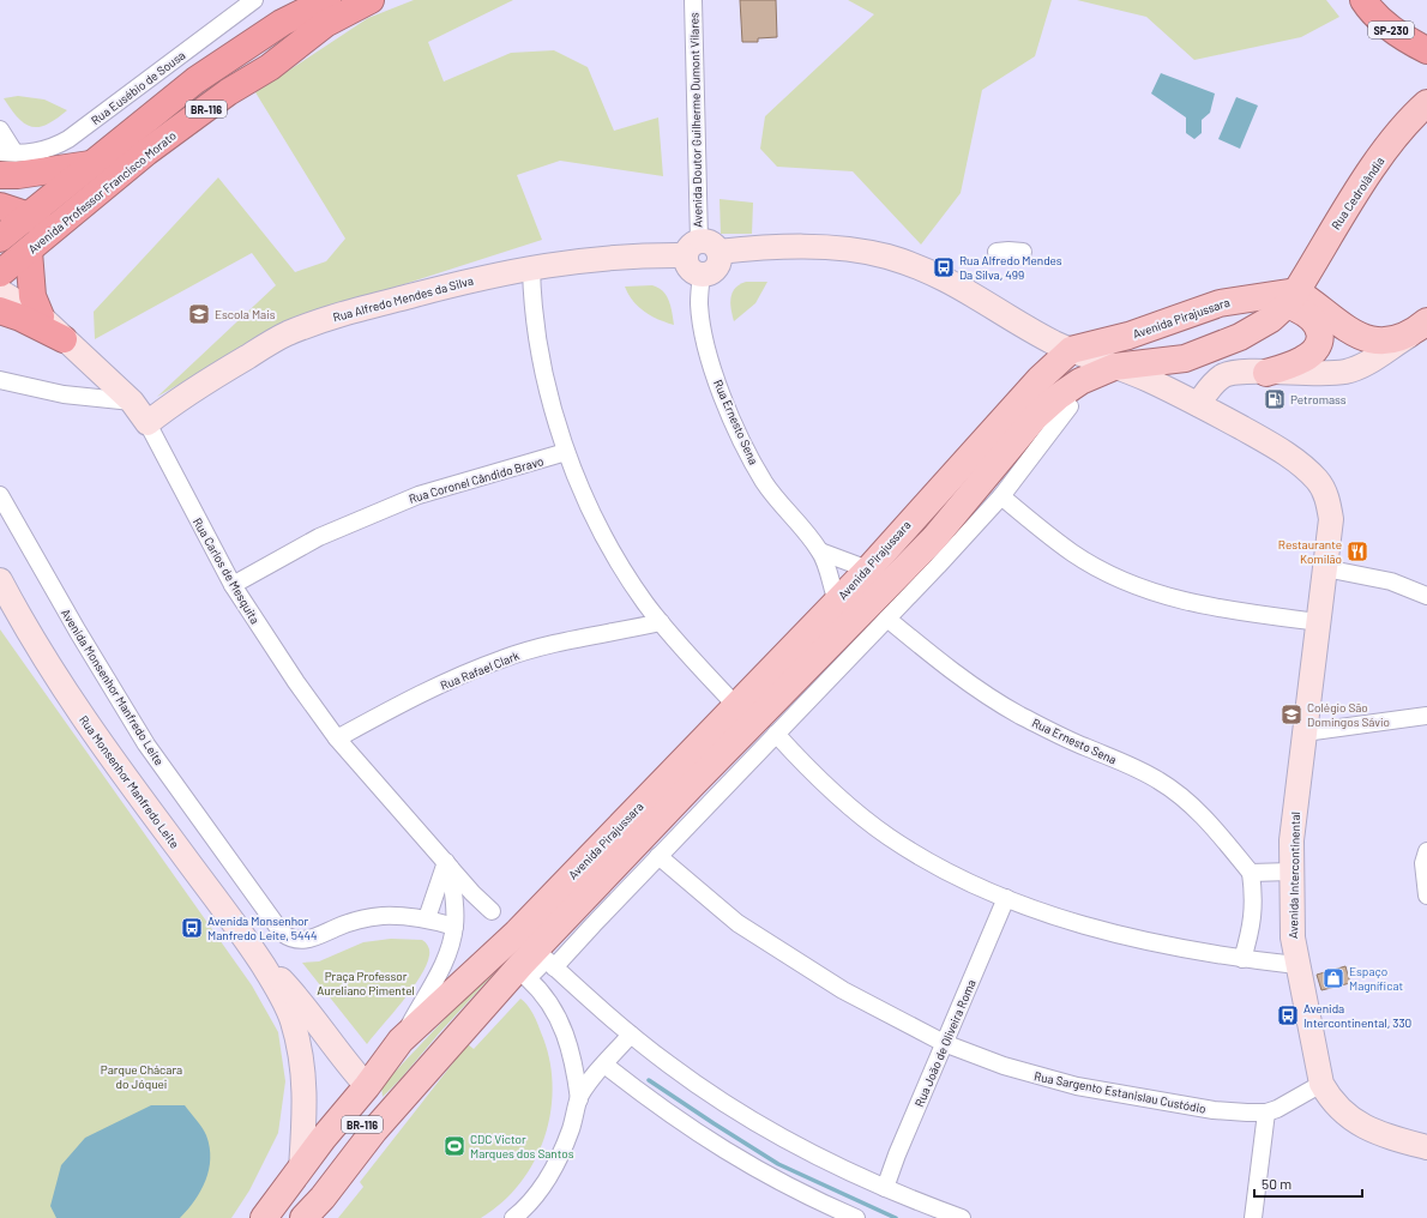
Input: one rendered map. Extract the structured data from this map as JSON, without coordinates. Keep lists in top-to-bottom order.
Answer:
{
  "streets": {
    "highway": ["SP-230", "BR-116", "Avenida Professor Francisco Morato"],
    "main road": ["Rua Cedrolândia", "Avenida Pirajussara"],
    "street": [
      "Rua Eusébio de Sousa",
      "Avenida Doutor Guilherme Dumont Vilares",
      "Rua Alfredo Mendes da Silva",
      "Rua Ernesto Sena",
      "Rua Coronel Cândido Bravo",
      "Rua Carlos de Mesquita",
      "Rua Rafael Clark",
      "Avenida Monsenhor Manfredo Leite",
      "Rua Monsenhor Manfredo Leite",
      "Avenida Intercontinental",
      "Rua João de Oliveira Roma",
      "Rua Sargento Estanislau Custódio"
    ]
  },
  "crossings": [
    ["BR-116", "Avenida Pirajussara"],
    ["BR-116", "Rua Monsenhor Manfredo Leite"],
    ["Avenida Doutor Guilherme Dumont Vilares", "Rua Alfredo Mendes da Silva"],
    ["Rua Cedrolândia", "Avenida Pirajussara"],
    ["Rua Alfredo Mendes da Silva", "Avenida Pirajussara"],
    ["Rua Alfredo Mendes da Silva", "Rua Carlos de Mesquita"],
    ["Rua Alfredo Mendes da Silva", "Avenida Intercontinental"],
    ["Avenida Pirajussara", "Rua Ernesto Sena"],
    ["Avenida Pirajussara", "Rua Monsenhor Manfredo Leite"],
    ["Avenida Pirajussara", "Avenida Intercontinental"],
    ["Avenida Pirajussara", "Rua Sargento Estanislau Custódio"],
    ["Rua Coronel Cândido Bravo", "Rua Carlos de Mesquita"],
    ["Rua Carlos de Mesquita", "Rua Rafael Clark"],
    ["Avenida Intercontinental", "Rua Sargento Estanislau Custódio"],
    ["Rua João de Oliveira Roma", "Rua Sargento Estanislau Custódio"]
  ],
  "parks": ["Praça Professor Aureliano Pimentel", "Parque Chácara do Jóquei"],
  "places": {
    "bus stop": ["Rua Alfredo Mendes Da Silva, 499", "Avenida Monsenhor Manfredo Leite, 5444", "Avenida Intercontinental, 330"],
    "school or university": ["Escola Mais", "Colégio São Domingos Sávio"],
    "fuel station": ["Petromass"],
    "restaurant": ["Restaurante Komilão"],
    "shop": ["Espaço Magníficat"],
    "sports": ["CDC Victor Marques dos Santos"]
  },
  "scale_bar": "50 m"
}
